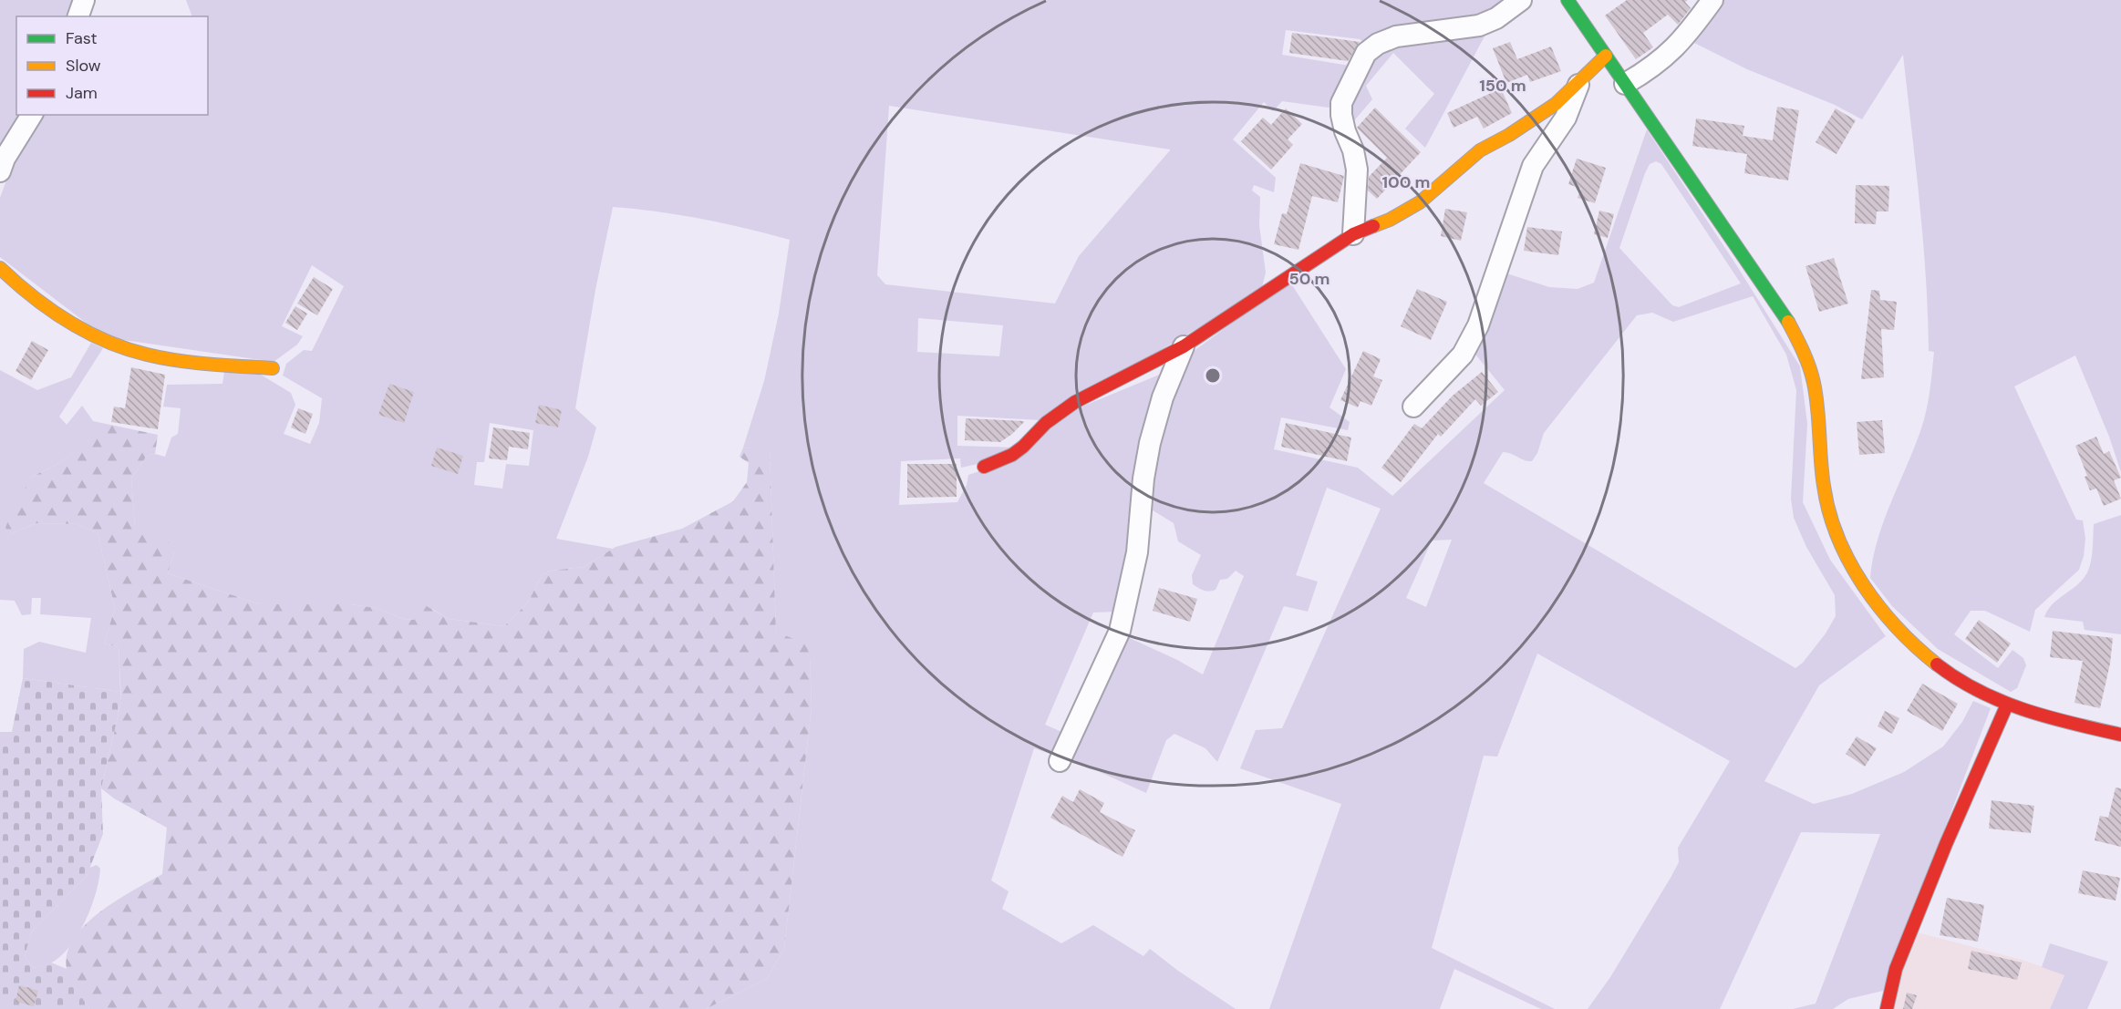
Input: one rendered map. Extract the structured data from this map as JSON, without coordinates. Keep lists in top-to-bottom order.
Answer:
{
  "legend": ["Fast", "Slow", "Jam"],
  "rings": ["150 m", "100 m", "50 m"]
}
